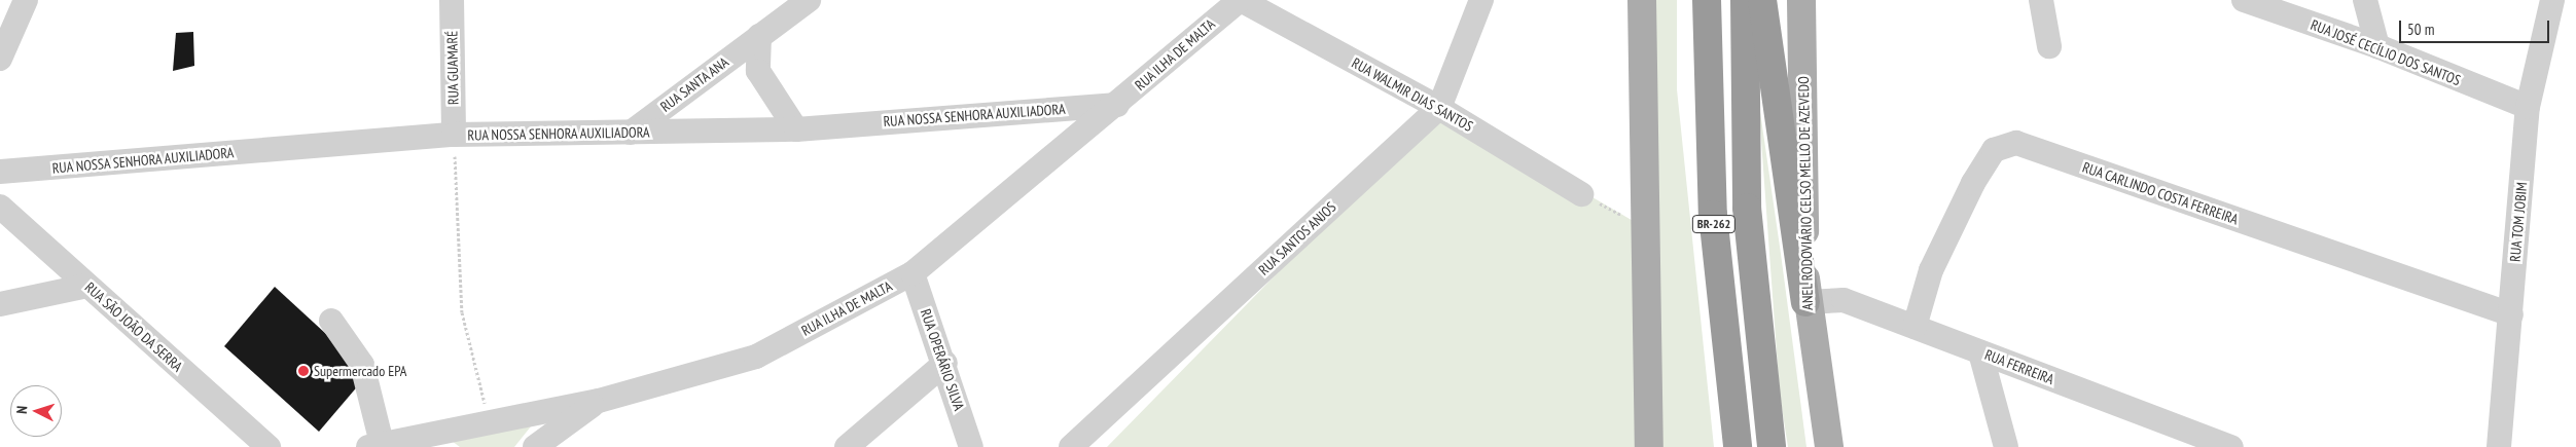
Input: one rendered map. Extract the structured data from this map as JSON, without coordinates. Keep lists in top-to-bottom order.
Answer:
{
  "streets": {
    "highway": ["BR-262"],
    "main road": ["ANEL RODOVIÁRIO CELSO MELLO DE AZEVEDO"],
    "street": [
      "RUA JOSÉ CECÍLIO DOS SANTOS",
      "RUA ILHA DE MALTA",
      "RUA GUAMARÉ",
      "RUA SANTA ANA",
      "RUA WALMIR DIAS SANTOS",
      "RUA NOSSA SENHORA AUXILIADORA",
      "RUA CARLINDO COSTA FERREIRA",
      "RUA TOM JOBIM",
      "RUA SANTOS ANJOS",
      "RUA SÃO JOÃO DA SERRA",
      "RUA OPERÁRIO SILVA",
      "RUA FERREIRA"
    ]
  },
  "crossings": [
    ["RUA JOSÉ CECÍLIO DOS SANTOS", "RUA TOM JOBIM"],
    ["RUA ILHA DE MALTA", "RUA WALMIR DIAS SANTOS"],
    ["RUA ILHA DE MALTA", "RUA NOSSA SENHORA AUXILIADORA"],
    ["RUA ILHA DE MALTA", "RUA OPERÁRIO SILVA"],
    ["RUA GUAMARÉ", "RUA NOSSA SENHORA AUXILIADORA"],
    ["RUA SANTA ANA", "RUA NOSSA SENHORA AUXILIADORA"],
    ["RUA WALMIR DIAS SANTOS", "RUA SANTOS ANJOS"],
    ["ANEL RODOVIÁRIO CELSO MELLO DE AZEVEDO", "RUA FERREIRA"],
    ["RUA CARLINDO COSTA FERREIRA", "RUA TOM JOBIM"],
    ["RUA CARLINDO COSTA FERREIRA", "RUA FERREIRA"]
  ],
  "places": ["Supermercado EPA"],
  "scale_bar": "50 m",
  "north": "left"
}
